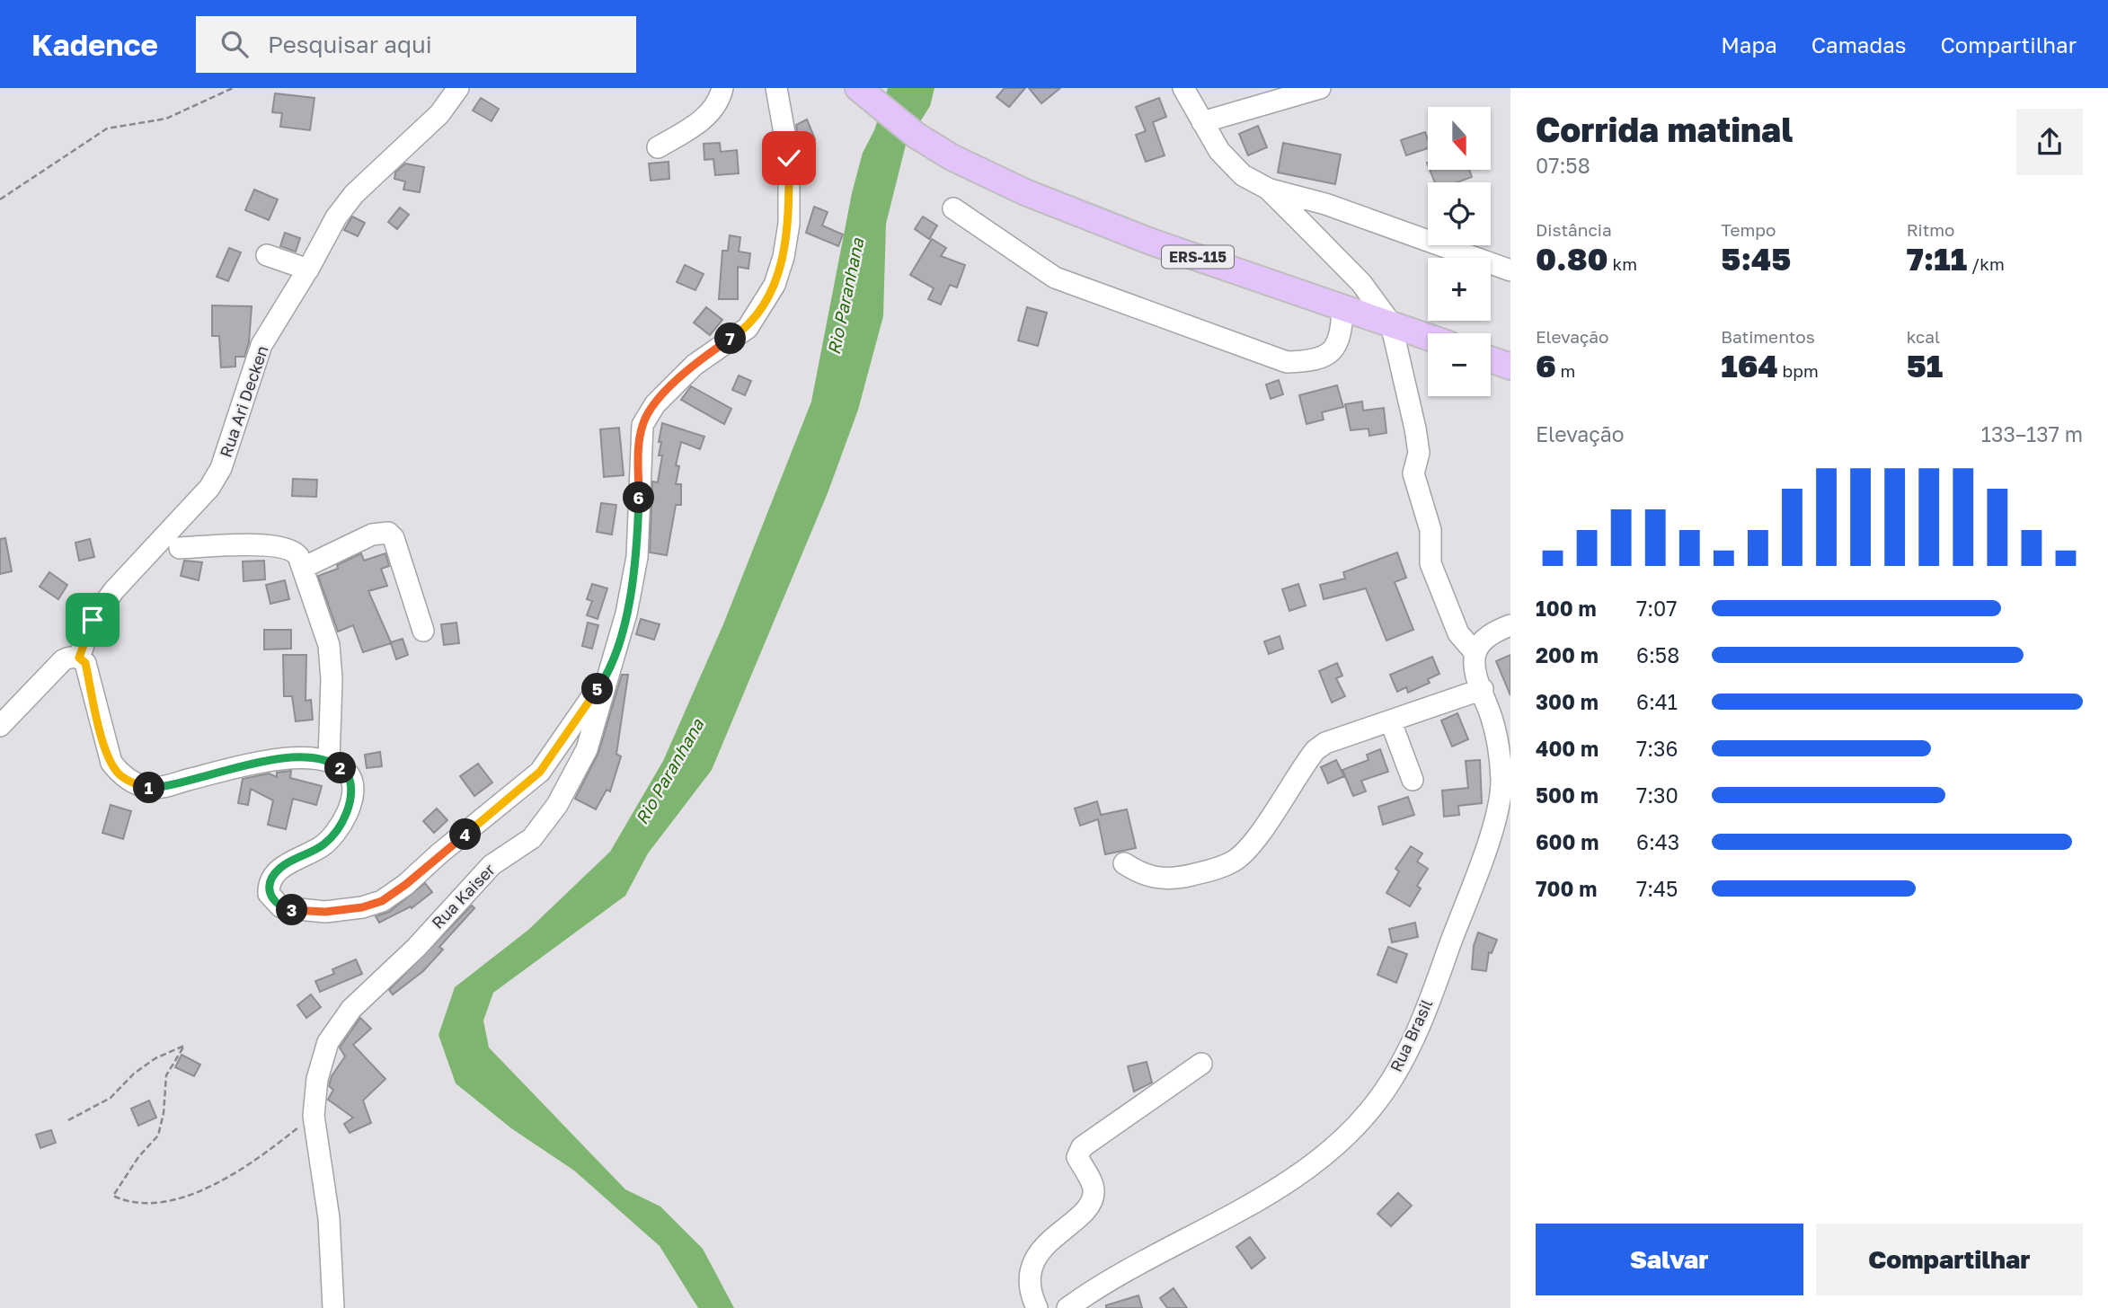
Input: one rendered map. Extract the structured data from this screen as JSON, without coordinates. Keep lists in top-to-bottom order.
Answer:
{
  "streets": {
    "main road": ["ERS-115"],
    "street": ["Rua Ari Decken", "Rua Kaiser", "Rua Brasil"]
  },
  "water": ["Rio Paranhana"],
  "north": "bottom",
  "page": {
    "header": "Kadence",
    "search": "Pesquisar aqui",
    "nav": ["Mapa", "Camadas", "Compartilhar"],
    "heading": ["Corrida matinal", "07:58"],
    "map_buttons": ["+", "−"],
    "stats": [
      ["Distância", "0.80 km"],
      ["Tempo", "5:45"],
      ["Ritmo", "7:11 /km"],
      ["Elevação", "6 m"],
      ["Batimentos", "164 bpm"],
      ["kcal", "51"]
    ],
    "pins": [
      "7",
      "6",
      "5",
      "2",
      "1",
      "4",
      "3"
    ],
    "chart": ["Elevação", "133–137 m"],
    "list": [
      {
        "name": "100 m",
        "note": "7:07"
      },
      {
        "name": "200 m",
        "note": "6:58"
      },
      {
        "name": "300 m",
        "note": "6:41"
      },
      {
        "name": "400 m",
        "note": "7:36"
      },
      {
        "name": "500 m",
        "note": "7:30"
      },
      {
        "name": "600 m",
        "note": "6:43"
      },
      {
        "name": "700 m",
        "note": "7:45"
      }
    ],
    "buttons": ["Salvar", "Compartilhar"]
  }
}
